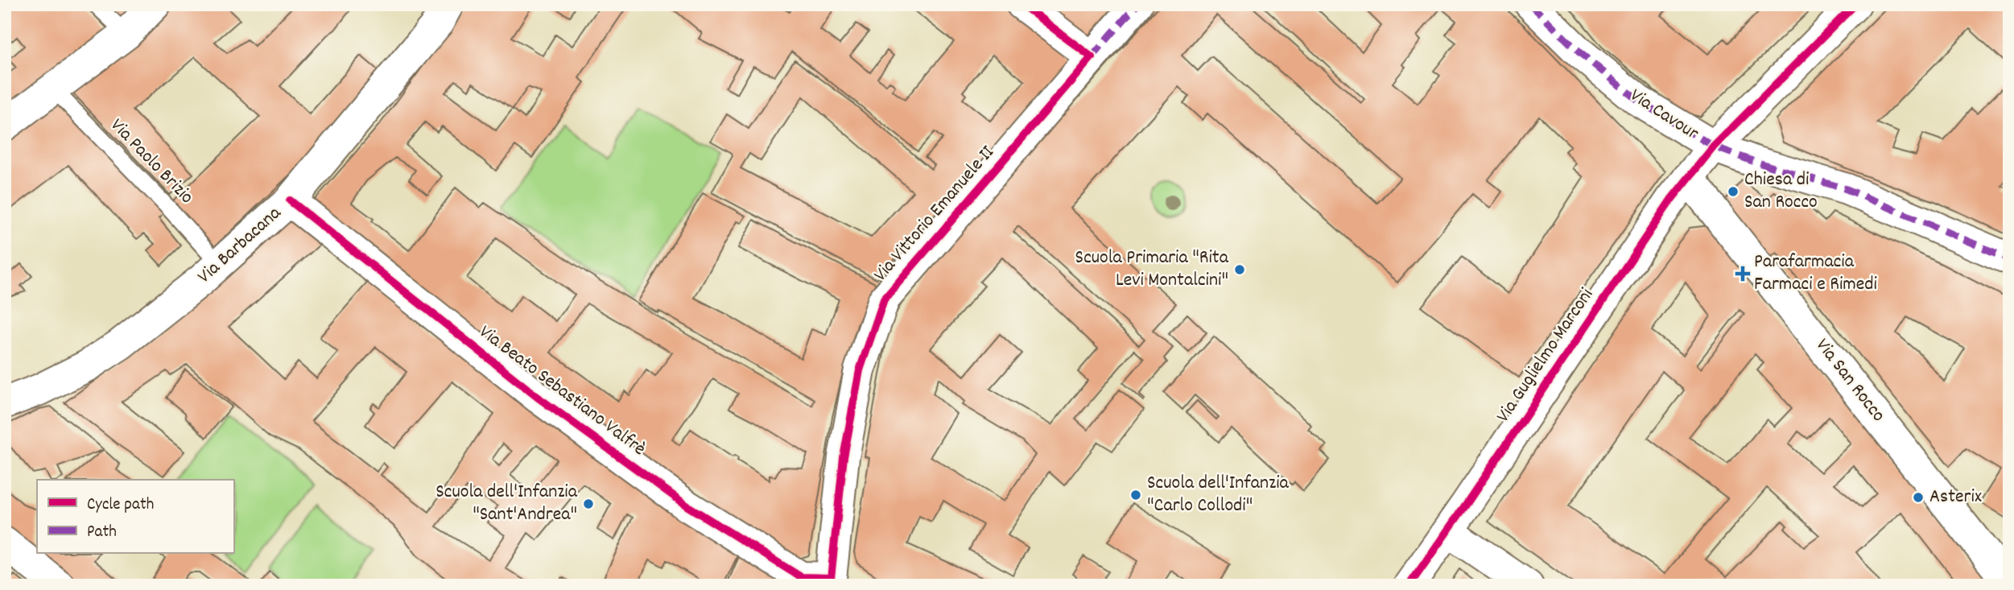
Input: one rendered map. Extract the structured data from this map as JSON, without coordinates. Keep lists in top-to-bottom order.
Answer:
{
  "streets": {
    "street": [
      "Via Cavour",
      "Via Vittorio Emanuele II",
      "Via Barbacana",
      "Via Guglielmo Marconi",
      "Via San Rocco",
      "Via Beato Sebastiano Valfrè"
    ],
    "lane": ["Via Paolo Brizio"]
  },
  "crossings": [
    ["Via Cavour", "Via Guglielmo Marconi"],
    ["Via Paolo Brizio", "Via Barbacana"],
    ["Via Vittorio Emanuele II", "Via Beato Sebastiano Valfrè"],
    ["Via Barbacana", "Via Beato Sebastiano Valfrè"],
    ["Via Guglielmo Marconi", "Via San Rocco"]
  ],
  "places": {
    "other": [
      "Chiesa di San Rocco",
      "Scuola Primaria \"Rita Levi Montalcini\"",
      "Scuola dell'Infanzia \"Carlo Collodi\"",
      "Asterix",
      "Scuola dell'Infanzia \"Sant'Andrea\""
    ],
    "health": ["Parafarmacia Farmaci e Rimedi"]
  },
  "legend": ["Cycle path", "Path"]
}
